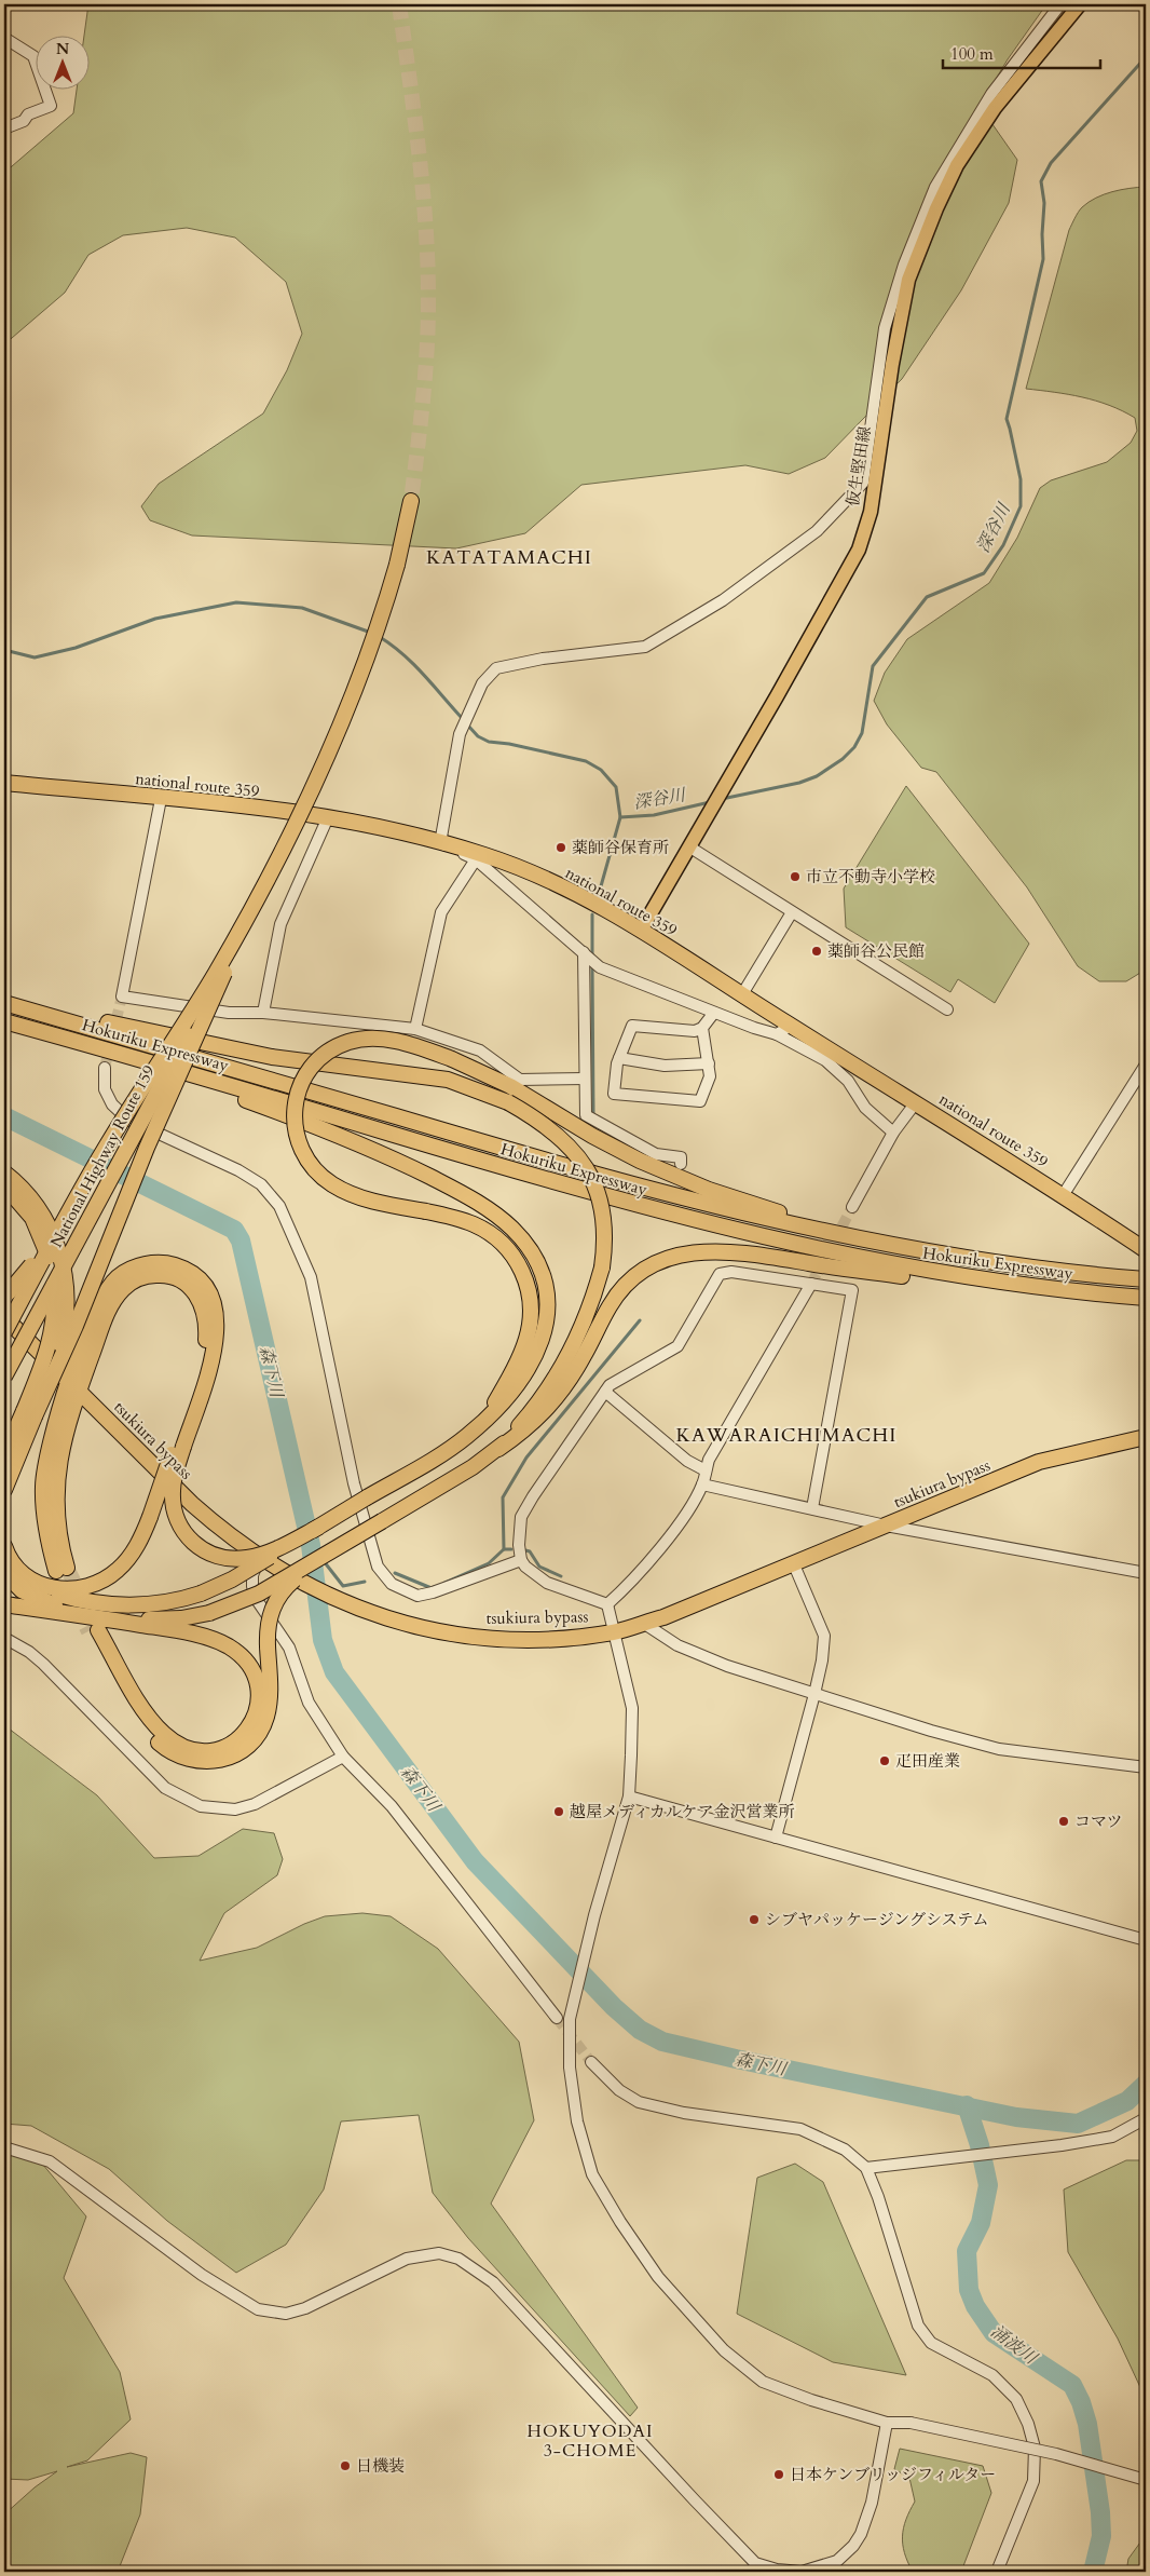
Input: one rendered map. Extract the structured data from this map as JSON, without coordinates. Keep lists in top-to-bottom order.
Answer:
{
  "streets": {
    "highway": [
      "national route 359",
      "Hokuriku Expressway",
      "National Highway Route 159",
      "tsukiura bypass"
    ],
    "main road": ["仮生堅田線"]
  },
  "crossings": [
    ["仮生堅田線", "national route 359"]
  ],
  "districts": ["KATATAMACHI", "KAWARAICHIMACHI", "HOKUYODAI 3-CHOME"],
  "water": ["深谷川", "森下川", "涌波川"],
  "places": [
    "薬師谷保育所",
    "市立不動寺小学校",
    "薬師谷公民館",
    "疋田産業",
    "越屋メディカルケア金沢営業所",
    "コマツ",
    "シブヤパッケージングシステム",
    "日機装",
    "日本ケンブリッジフィルター"
  ],
  "scale_bar": "100 m",
  "north": "top"
}
